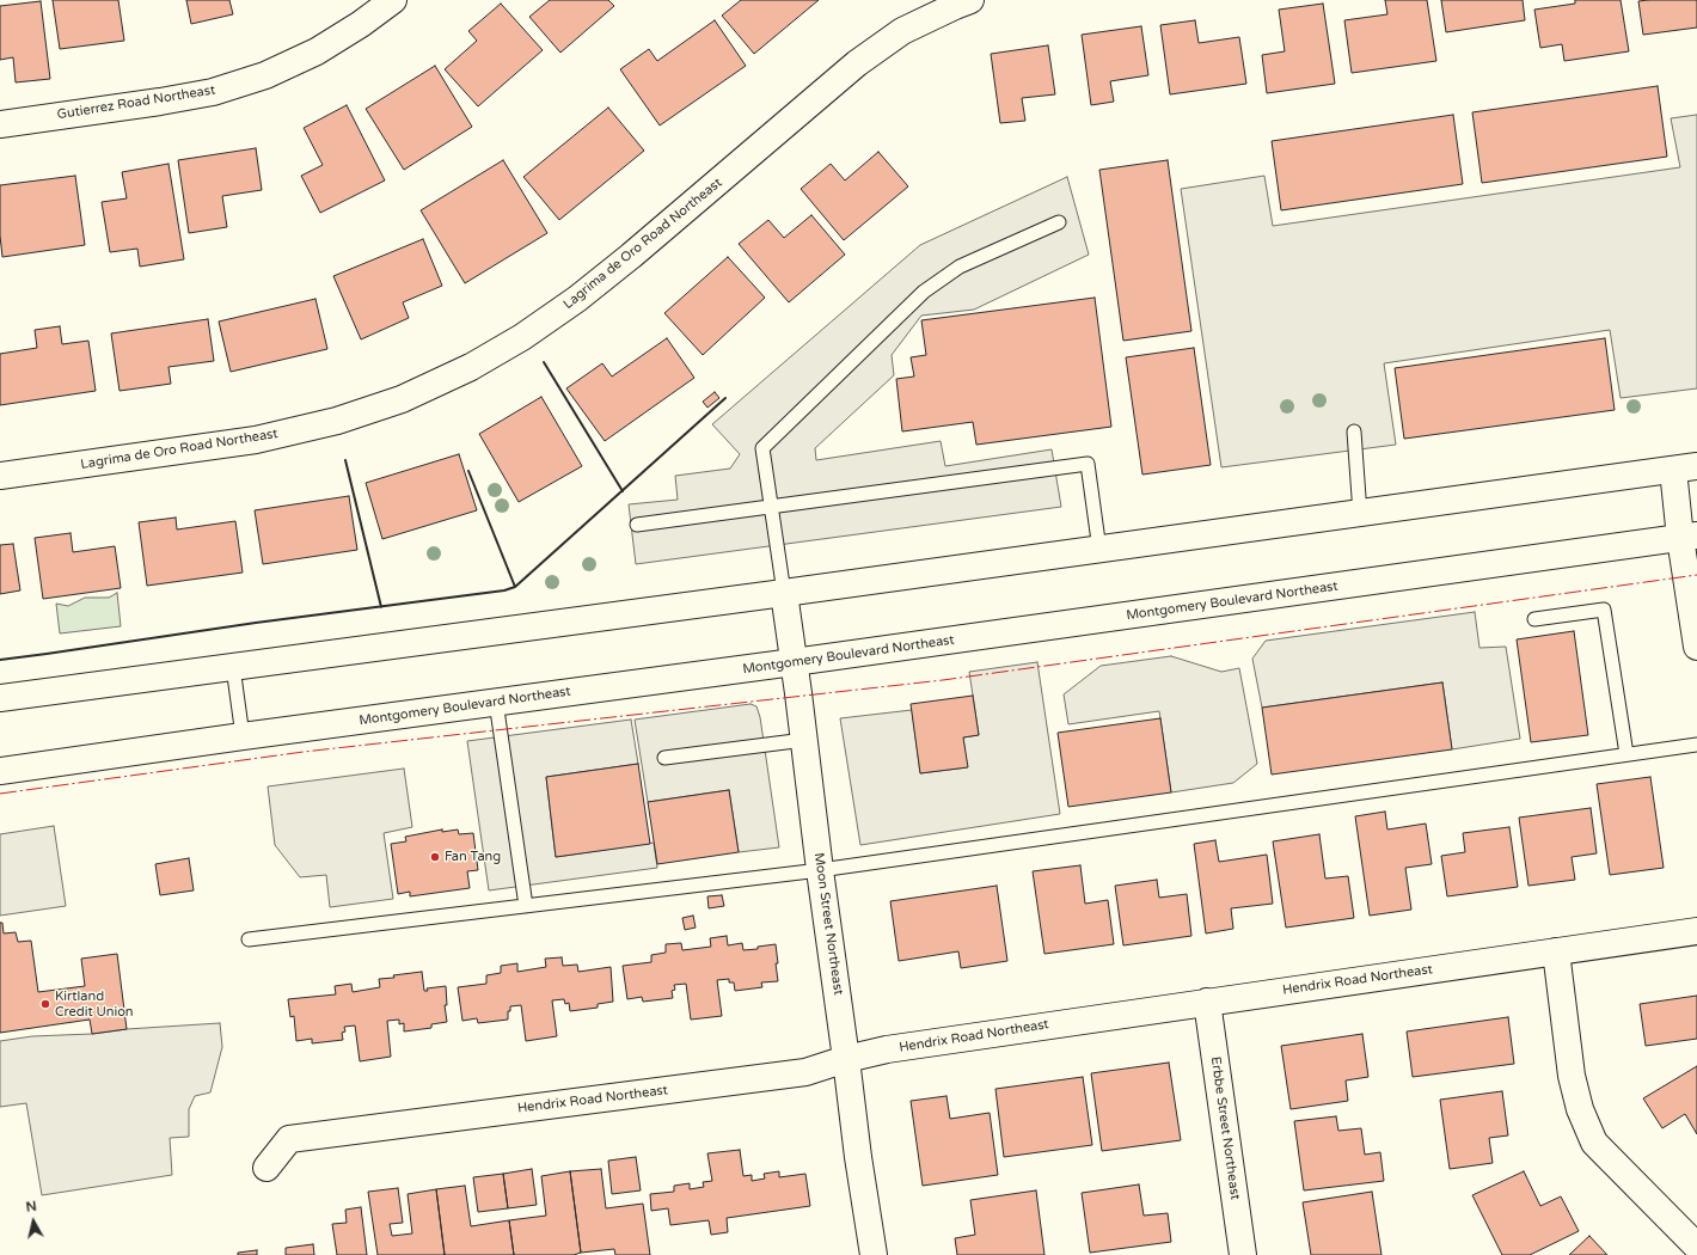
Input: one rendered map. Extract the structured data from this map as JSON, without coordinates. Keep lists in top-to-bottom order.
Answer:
{
  "streets": {
    "street": [
      "Gutierrez Road Northeast",
      "Lagrima de Oro Road Northeast",
      "Montgomery Boulevard Northeast",
      "Moon Street Northeast",
      "Hendrix Road Northeast",
      "Erbbe Street Northeast"
    ]
  },
  "crossings": [
    ["Montgomery Boulevard Northeast", "Moon Street Northeast"],
    ["Moon Street Northeast", "Hendrix Road Northeast"],
    ["Hendrix Road Northeast", "Erbbe Street Northeast"]
  ],
  "places": ["Fan Tang", "Kirtland Credit Union"],
  "north": "top"
}
